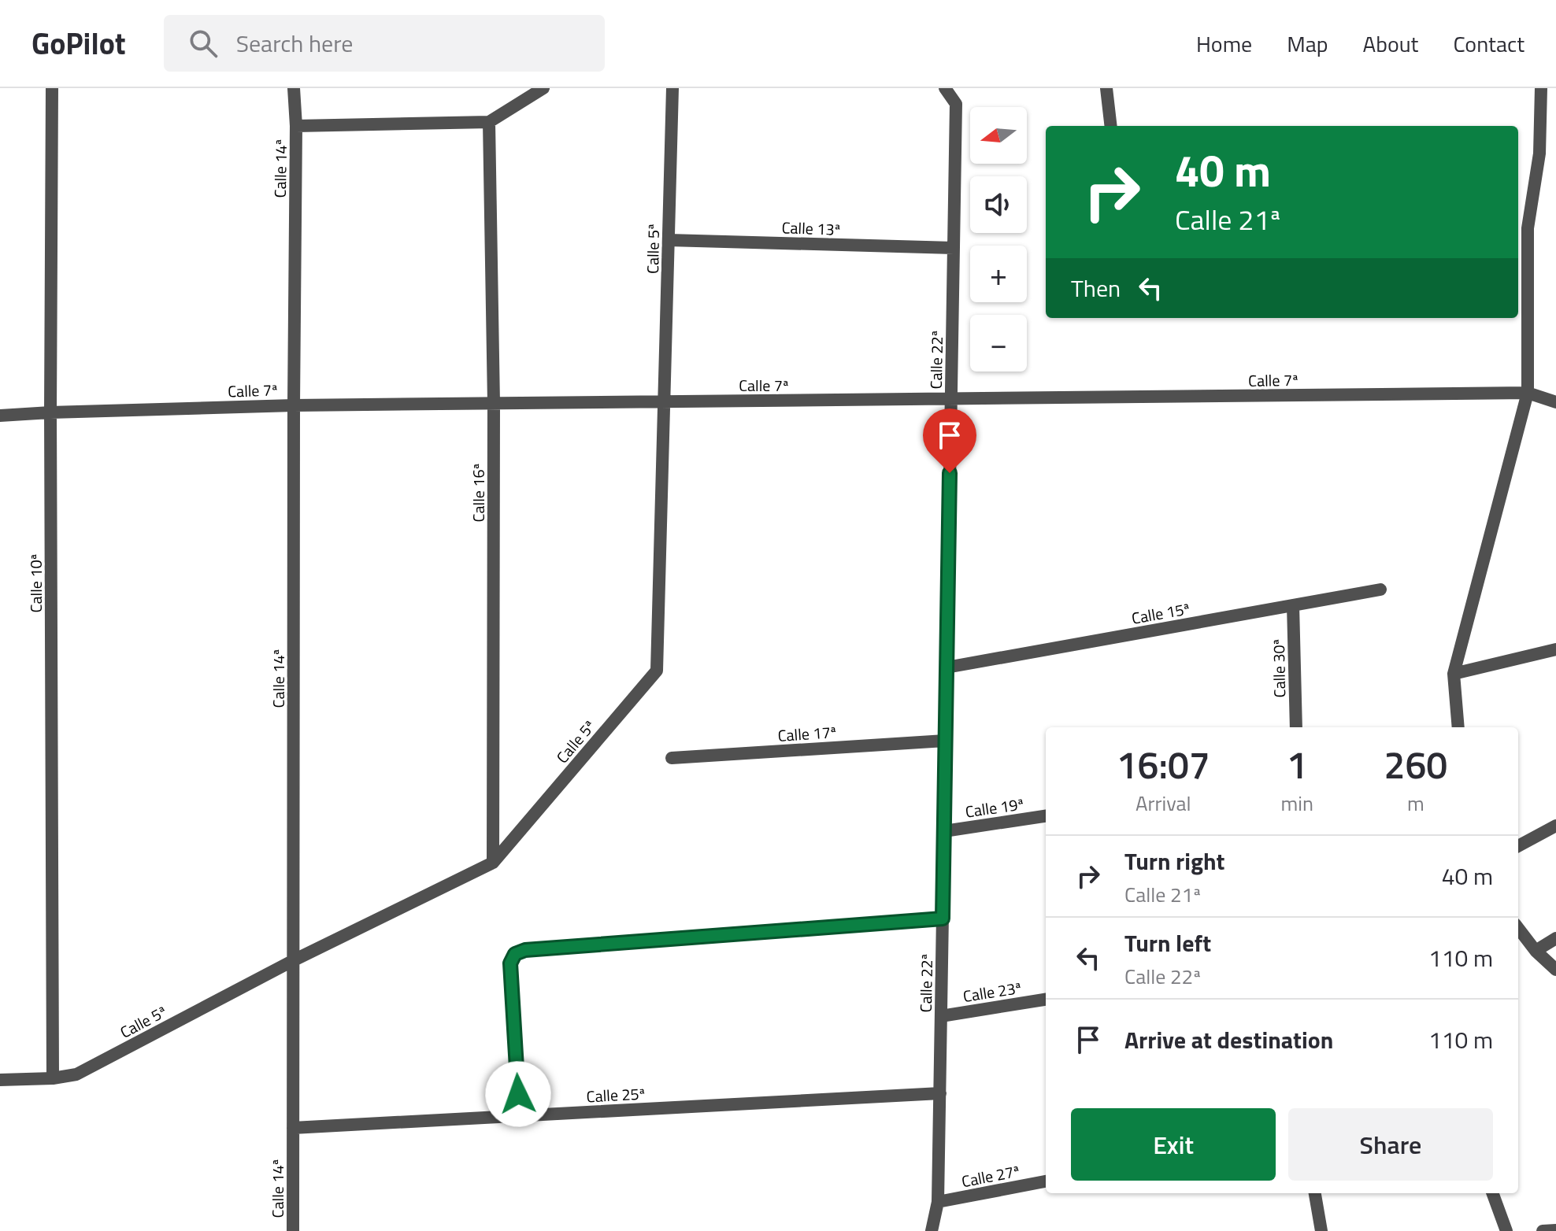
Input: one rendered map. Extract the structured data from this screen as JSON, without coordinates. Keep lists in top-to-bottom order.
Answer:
{
  "streets": {
    "street": [
      "Calle 14ª",
      "Calle 13ª",
      "Calle 5ª",
      "Calle 22ª",
      "Calle 7ª",
      "Calle 16ª",
      "Calle 10ª",
      "Calle 15ª",
      "Calle 30ª",
      "Calle 17ª",
      "Calle 19ª",
      "Calle 23ª",
      "Calle 25ª",
      "Calle 27ª"
    ]
  },
  "crossings": [
    ["Calle 14ª", "Calle 5ª"],
    ["Calle 14ª", "Calle 7ª"],
    ["Calle 14ª", "Calle 25ª"],
    ["Calle 13ª", "Calle 5ª"],
    ["Calle 13ª", "Calle 22ª"],
    ["Calle 5ª", "Calle 7ª"],
    ["Calle 5ª", "Calle 16ª"],
    ["Calle 5ª", "Calle 10ª"],
    ["Calle 22ª", "Calle 7ª"],
    ["Calle 22ª", "Calle 15ª"],
    ["Calle 22ª", "Calle 17ª"],
    ["Calle 22ª", "Calle 19ª"],
    ["Calle 22ª", "Calle 23ª"],
    ["Calle 22ª", "Calle 25ª"],
    ["Calle 22ª", "Calle 27ª"],
    ["Calle 7ª", "Calle 16ª"],
    ["Calle 7ª", "Calle 10ª"],
    ["Calle 15ª", "Calle 30ª"]
  ],
  "north": "left",
  "page": {
    "header": "GoPilot",
    "search": "Search here",
    "nav": [
      "Home",
      "Map",
      "About",
      "Contact"
    ],
    "map_buttons": ["+", "−"],
    "turn": ["40 m", "Calle 21ª"],
    "then": "Then",
    "eta": [
      "16:07",
      "Arrival",
      "1",
      "min",
      "260",
      "m"
    ],
    "list": [
      {
        "name": "Turn right",
        "note": "Calle 21ª",
        "value": "40 m"
      },
      {
        "name": "Turn left",
        "note": "Calle 22ª",
        "value": "110 m"
      },
      {
        "name": "Arrive at destination",
        "value": "110 m"
      }
    ],
    "buttons": ["Exit", "Share"]
  }
}
